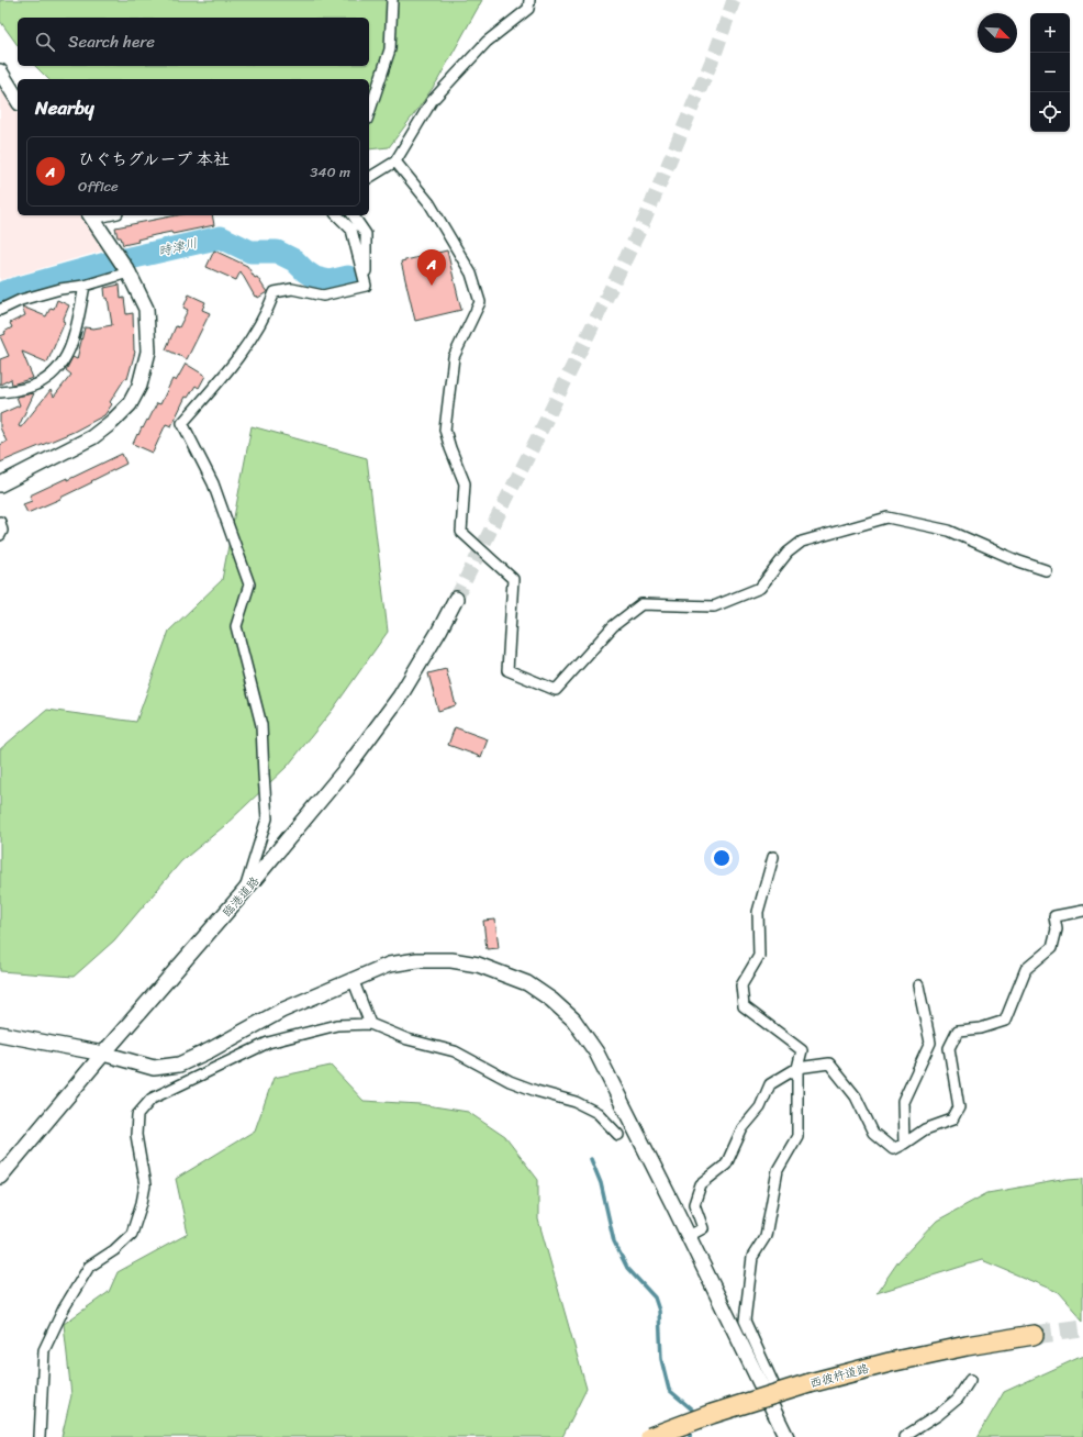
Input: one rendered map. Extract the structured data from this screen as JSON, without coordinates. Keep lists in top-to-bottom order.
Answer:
{
  "streets": {
    "highway": ["西彼杵道路"],
    "street": ["臨港道路"]
  },
  "water": ["時津川"],
  "north": "bottom right",
  "page": {
    "map_buttons": ["+", "−"],
    "search": "Search here",
    "heading": "Nearby",
    "list": [
      {
        "mark": "A",
        "name": "ひぐちグループ 本社",
        "note": "Office",
        "value": "340 m"
      }
    ],
    "pins": "A"
  }
}
